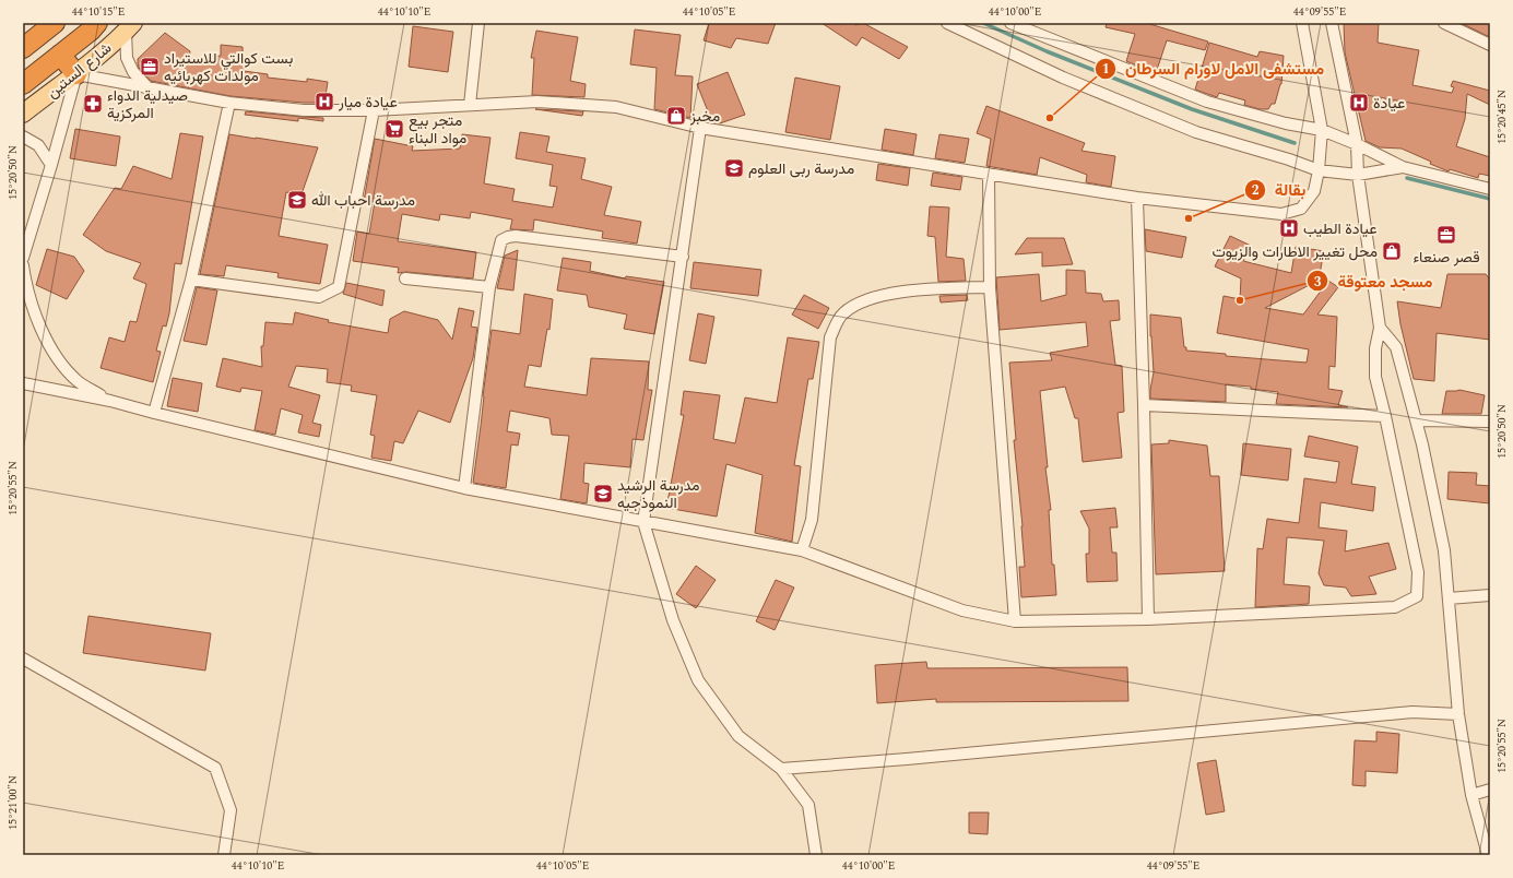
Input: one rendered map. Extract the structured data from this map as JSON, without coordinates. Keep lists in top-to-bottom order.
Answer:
{
  "streets": {
    "highway": ["شارع الستين"]
  },
  "places": {
    "office": ["بست كوالتي للاستيراد مولدات كهربائيه", "قصر صنعاء"],
    "hospital": ["عيادة ميار", "عيادة", "عيادة الطيب"],
    "pharmacy": ["صيدلية الدواء المركزية"],
    "shop": ["مخبز", "محل تغيير الاطارات والزيوت"],
    "other": ["مستشفى الامل لاورام السرطان", "بقالة", "مسجد معتوقة"],
    "supermarket": ["متجر بيع مواد البناء"],
    "school or university": ["مدرسة ربى العلوم", "مدرسة احباب الله", "مدرسة الرشيد النموذجيه"]
  },
  "coordinates": [
    "44°10'15\"E",
    "44°10'10\"E",
    "44°10'05\"E",
    "44°10'00\"E",
    "44°09'55\"E",
    "15°20'45\"N",
    "15°20'50\"N",
    "15°20'55\"N",
    "15°21'00\"N"
  ]
}
